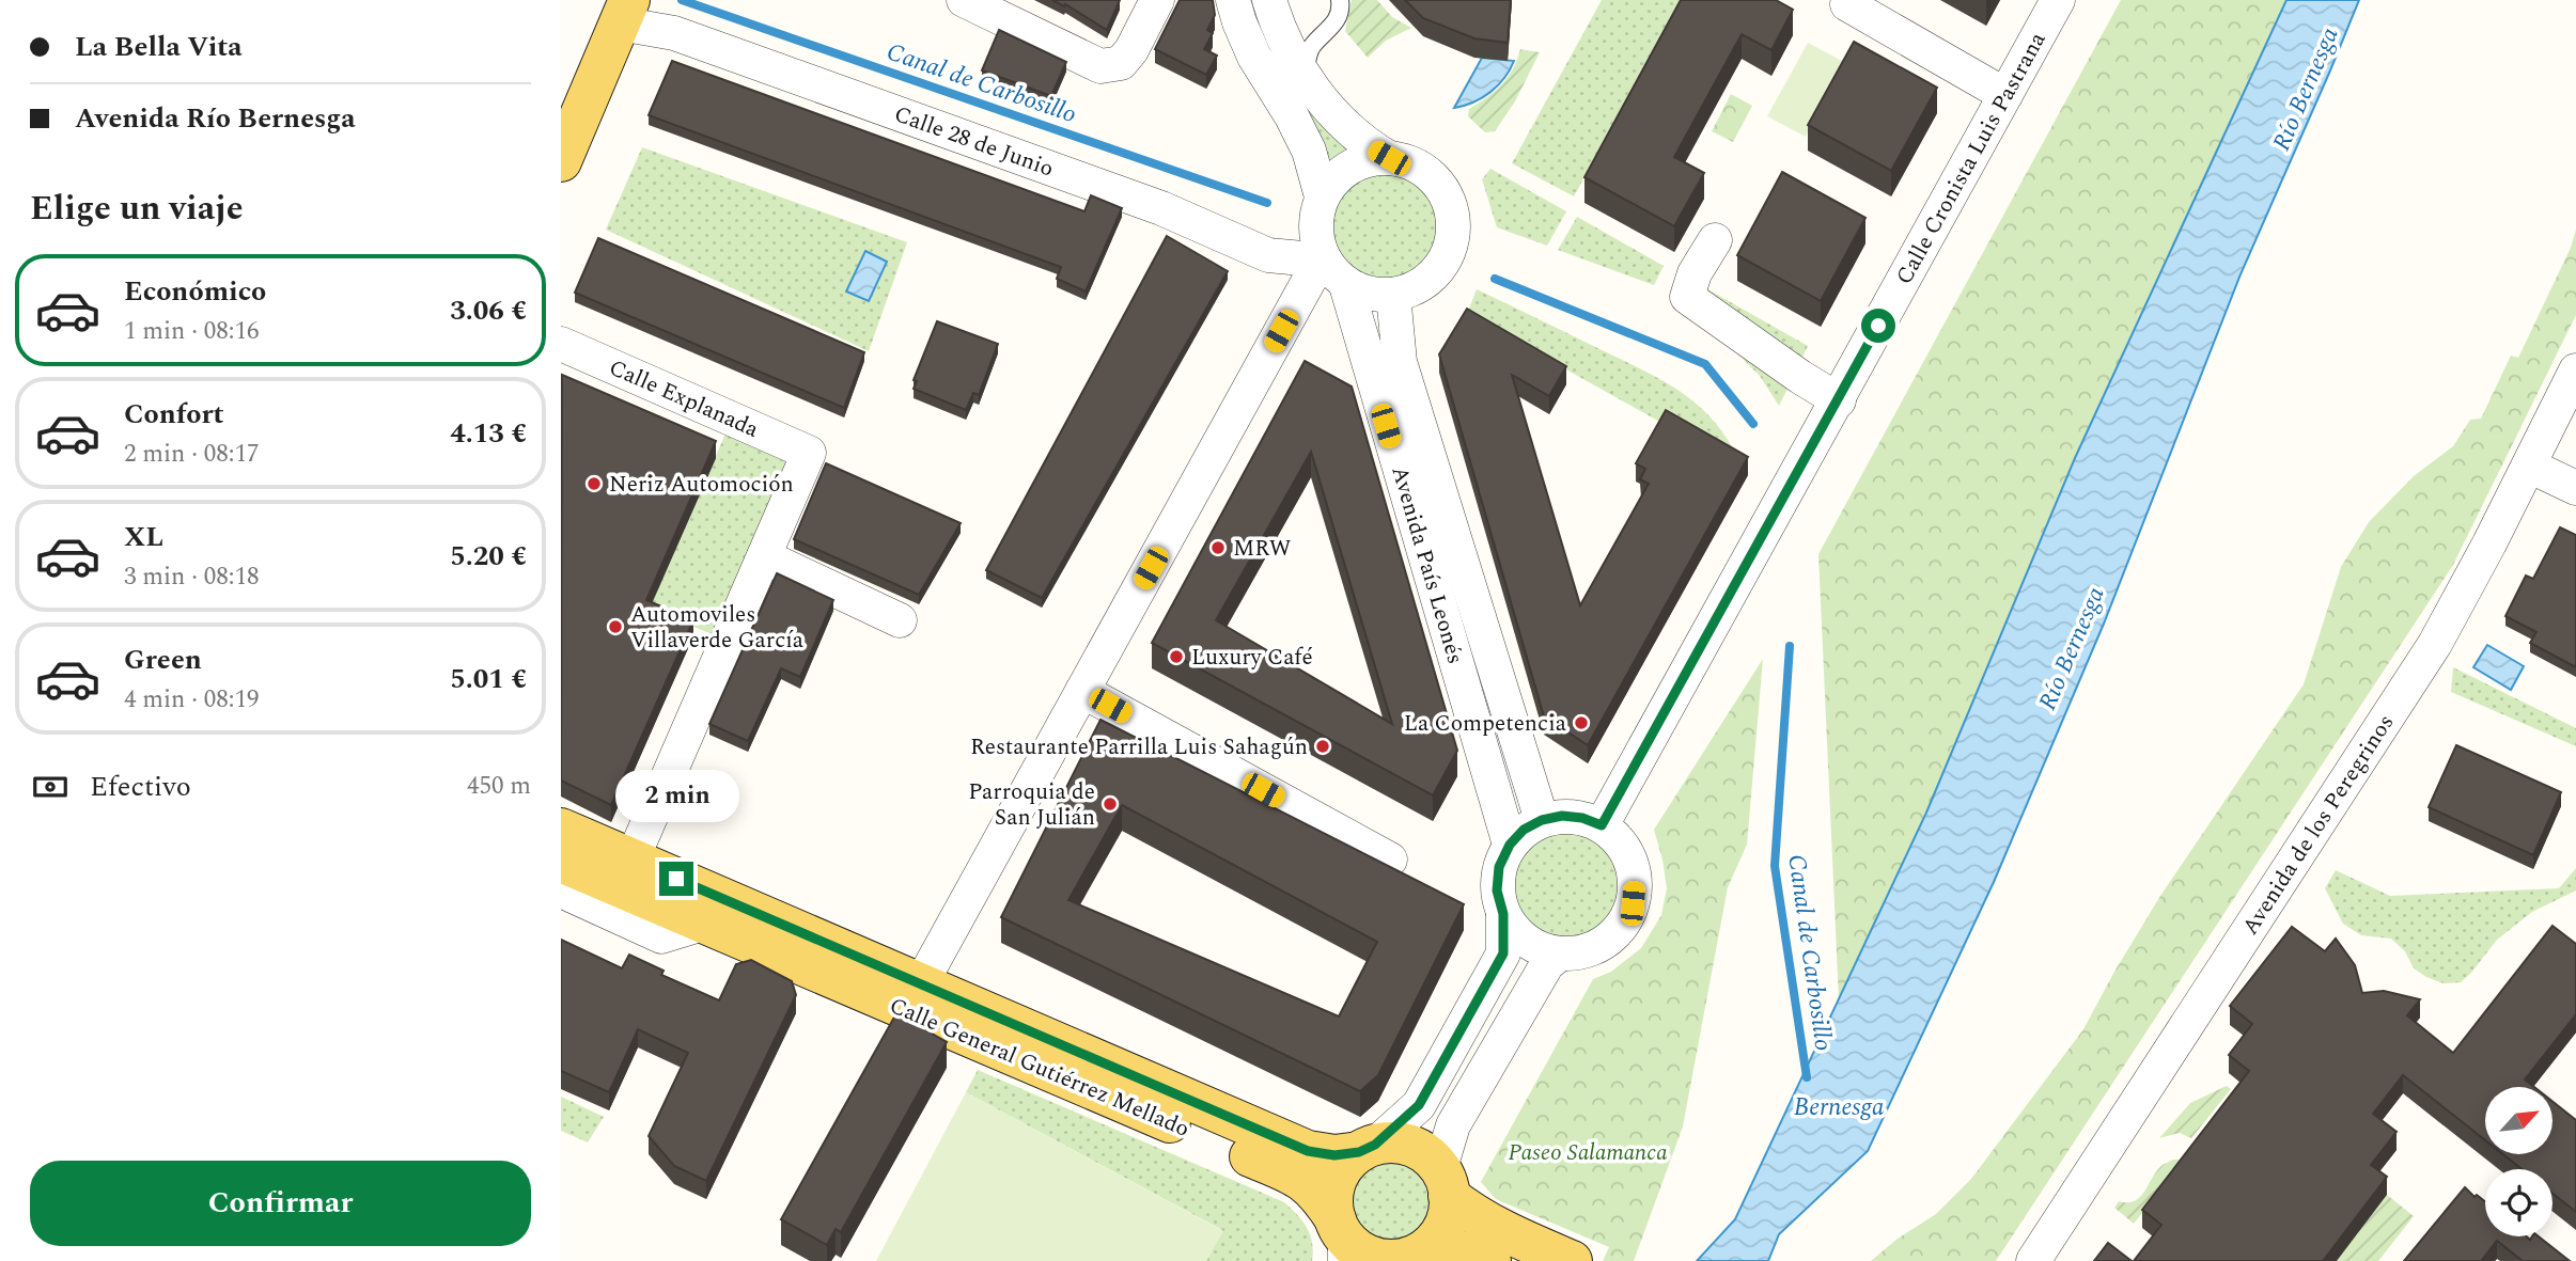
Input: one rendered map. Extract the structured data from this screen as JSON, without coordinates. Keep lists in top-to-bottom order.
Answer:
{
  "streets": {
    "main road": ["Calle General Gutiérrez Mellado"],
    "street": [
      "Calle 28 de Junio",
      "Calle Cronista Luis Pastrana",
      "Calle Explanada",
      "Avenida País Leonés",
      "Avenida de los Peregrinos"
    ]
  },
  "crossings": [
    ["Calle 28 de Junio", "Avenida País Leonés"],
    ["Calle Cronista Luis Pastrana", "Avenida País Leonés"]
  ],
  "water": ["Canal de Carbosillo", "Río Bernesga", "Bernesga"],
  "parks": ["Paseo Salamanca"],
  "places": [
    "Neriz Automoción",
    "MRW",
    "Automoviles Villaverde García",
    "Luxury Café",
    "La Competencia",
    "Restaurante Parrilla Luis Sahagún",
    "Parroquia de San Julián"
  ],
  "north": "top right",
  "page": {
    "banner": ["La Bella Vita", "Avenida Río Bernesga"],
    "heading": "Elige un viaje",
    "list": [
      {
        "name": "Económico",
        "note": "1 min · 08:16",
        "value": "3.06 €"
      },
      {
        "name": "Confort",
        "note": "2 min · 08:17",
        "value": "4.13 €"
      },
      {
        "name": "XL",
        "note": "3 min · 08:18",
        "value": "5.20 €"
      },
      {
        "name": "Green",
        "note": "4 min · 08:19",
        "value": "5.01 €"
      }
    ],
    "pay": ["Efectivo", "450 m"],
    "bubble": "2 min",
    "buttons": "Confirmar"
  }
}
